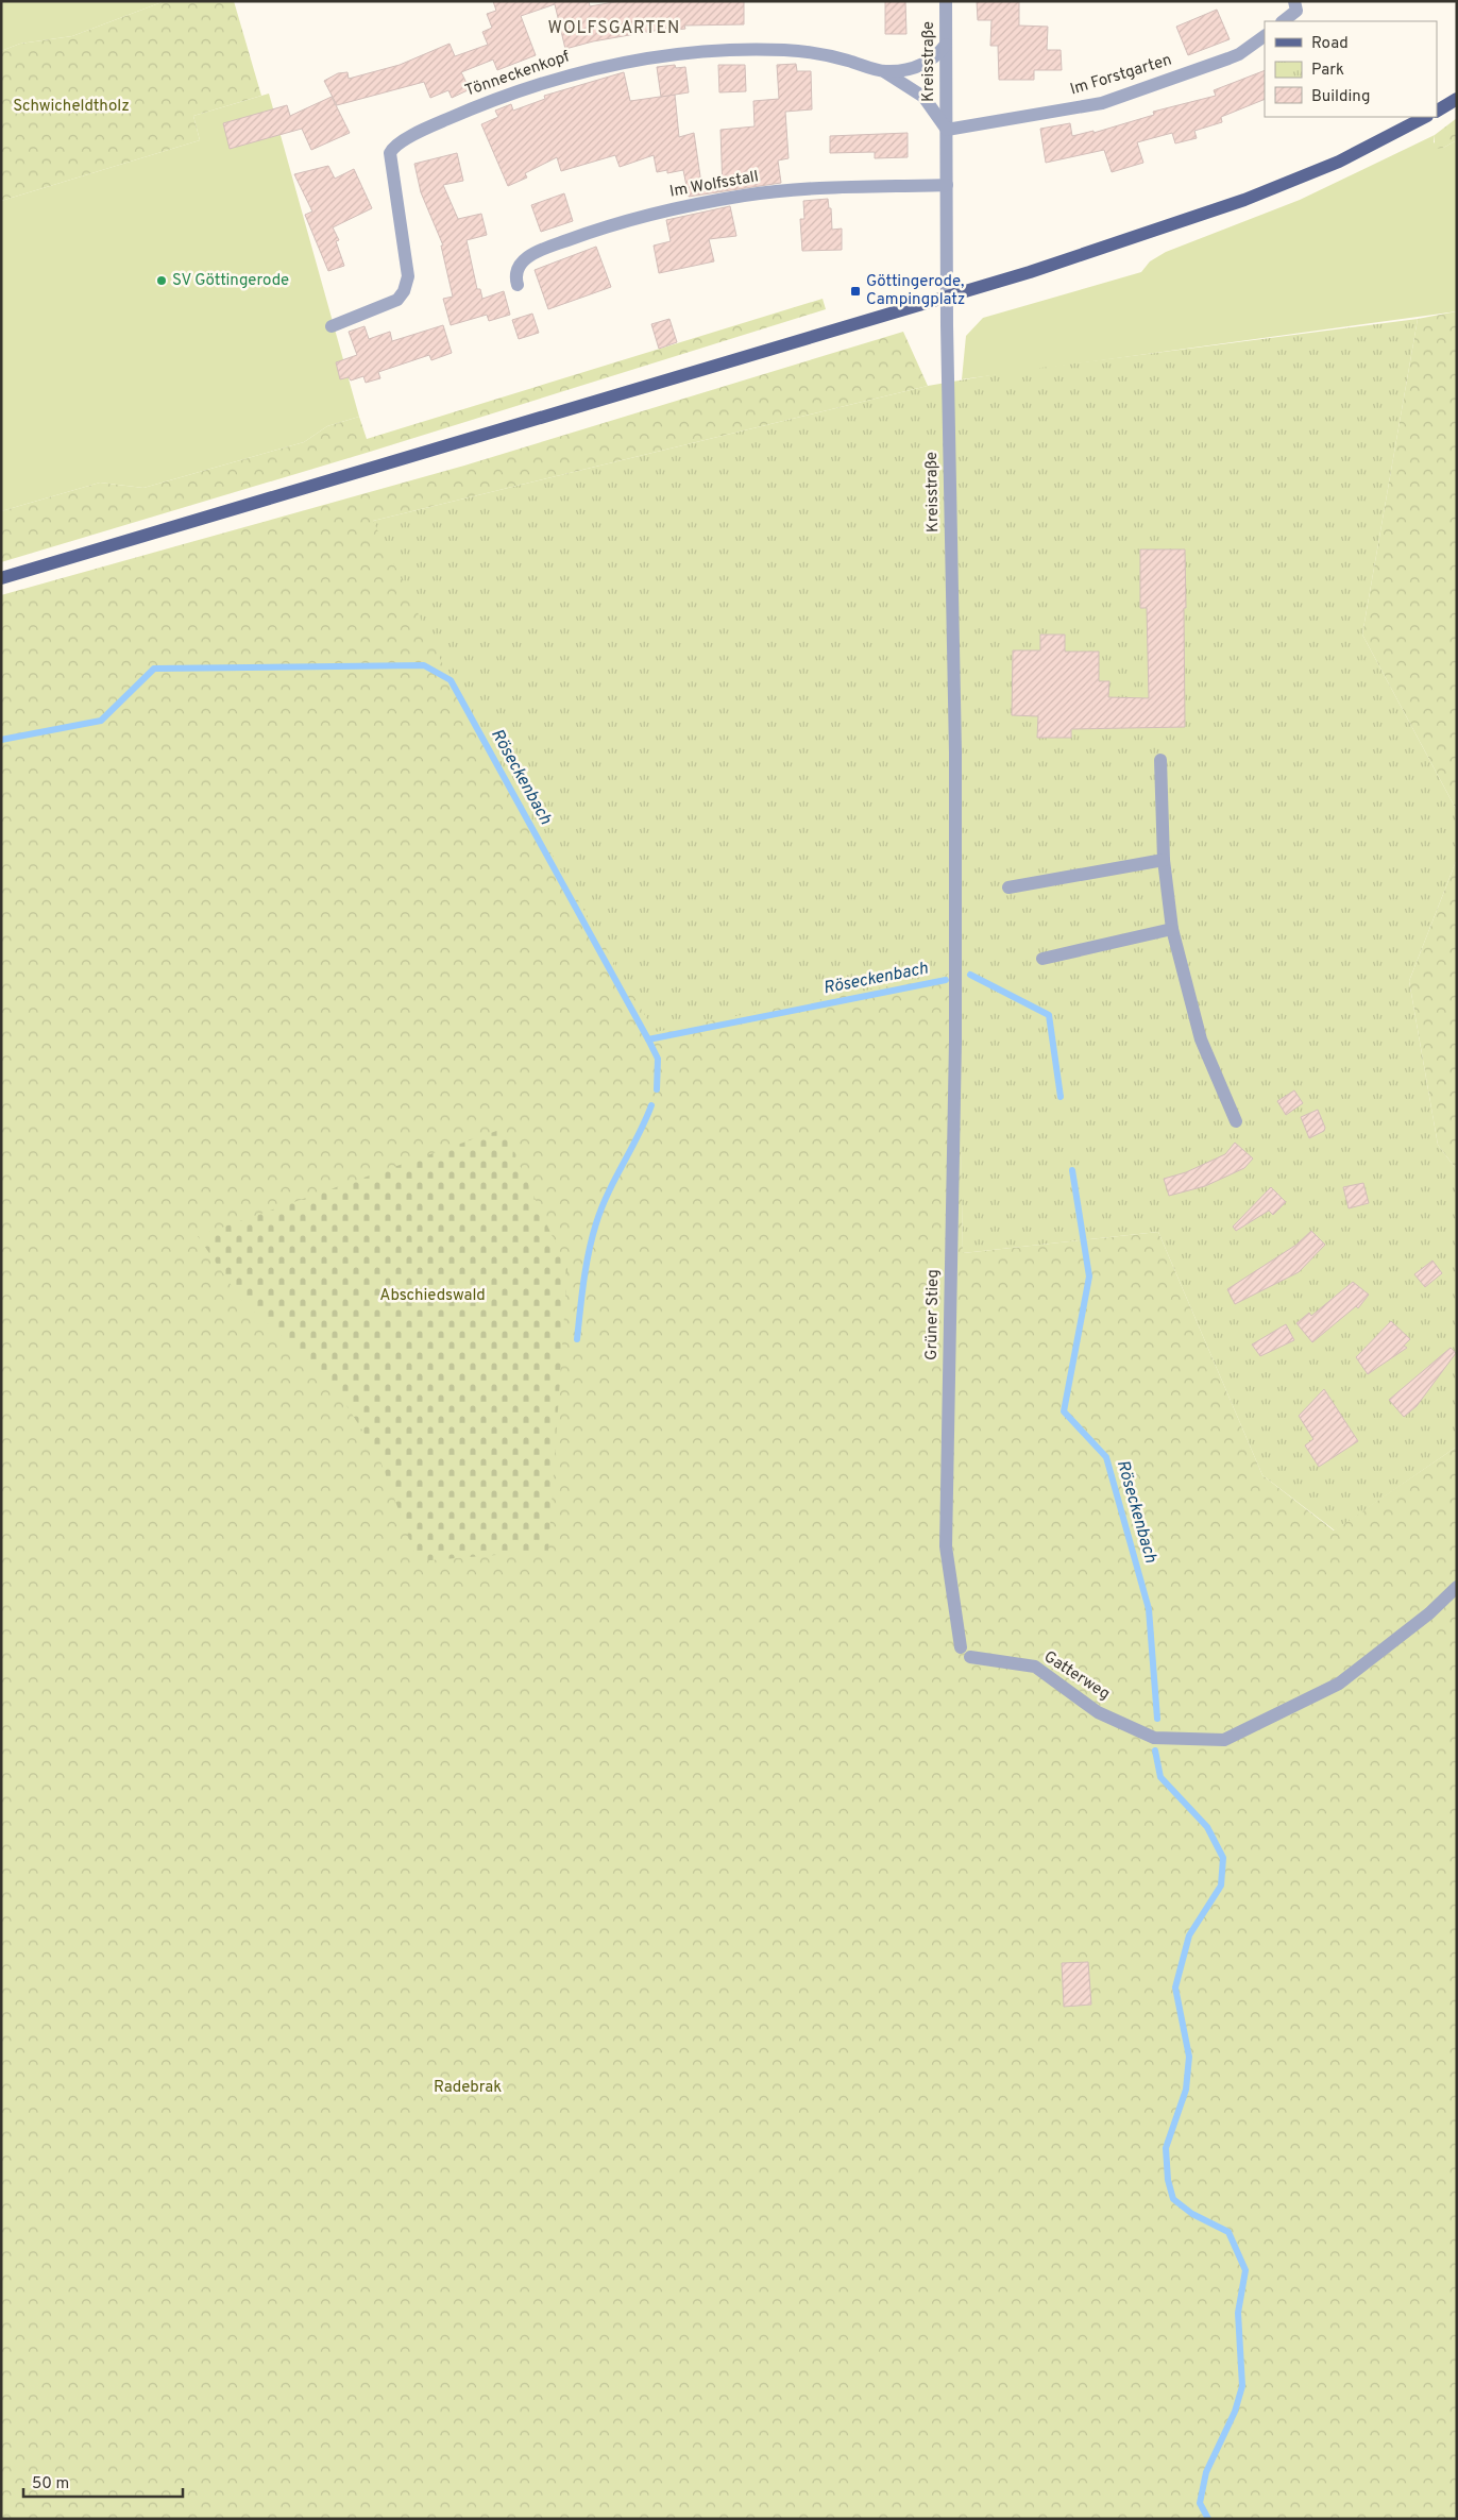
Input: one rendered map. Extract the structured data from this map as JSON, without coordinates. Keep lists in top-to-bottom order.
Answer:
{
  "streets": {
    "street": [
      "Kreisstraße",
      "Tönneckenkopf",
      "Im Forstgarten",
      "Im Wolfsstall",
      "Grüner Stieg",
      "Gatterweg"
    ]
  },
  "crossings": [
    ["Kreisstraße", "Tönneckenkopf"],
    ["Kreisstraße", "Im Forstgarten"],
    ["Kreisstraße", "Im Wolfsstall"],
    ["Kreisstraße", "Grüner Stieg"],
    ["Tönneckenkopf", "Im Forstgarten"],
    ["Grüner Stieg", "Gatterweg"]
  ],
  "districts": ["WOLFSGARTEN"],
  "water": ["Röseckenbach"],
  "parks": ["Schwicheldtholz", "Abschiedswald", "Radebrak"],
  "places": {
    "other": ["SV Göttingerode"],
    "transit": ["Göttingerode, Campingplatz"]
  },
  "legend": ["Road", "Park", "Building"],
  "scale_bar": "50 m"
}
